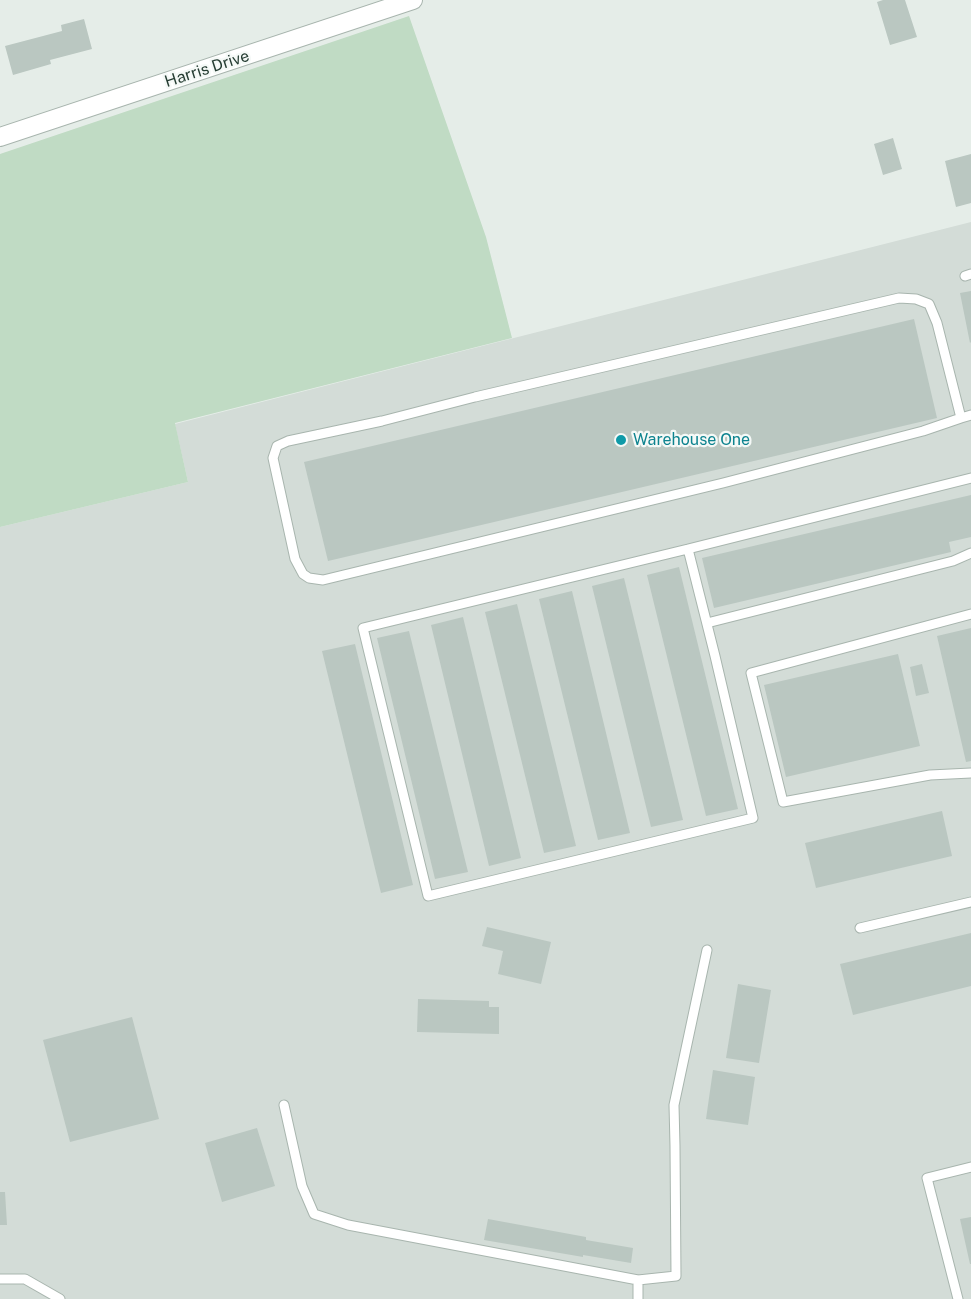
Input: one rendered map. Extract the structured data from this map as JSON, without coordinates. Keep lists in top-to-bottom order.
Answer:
{
  "streets": {
    "street": ["Harris Drive"]
  },
  "places": ["Warehouse One"]
}
